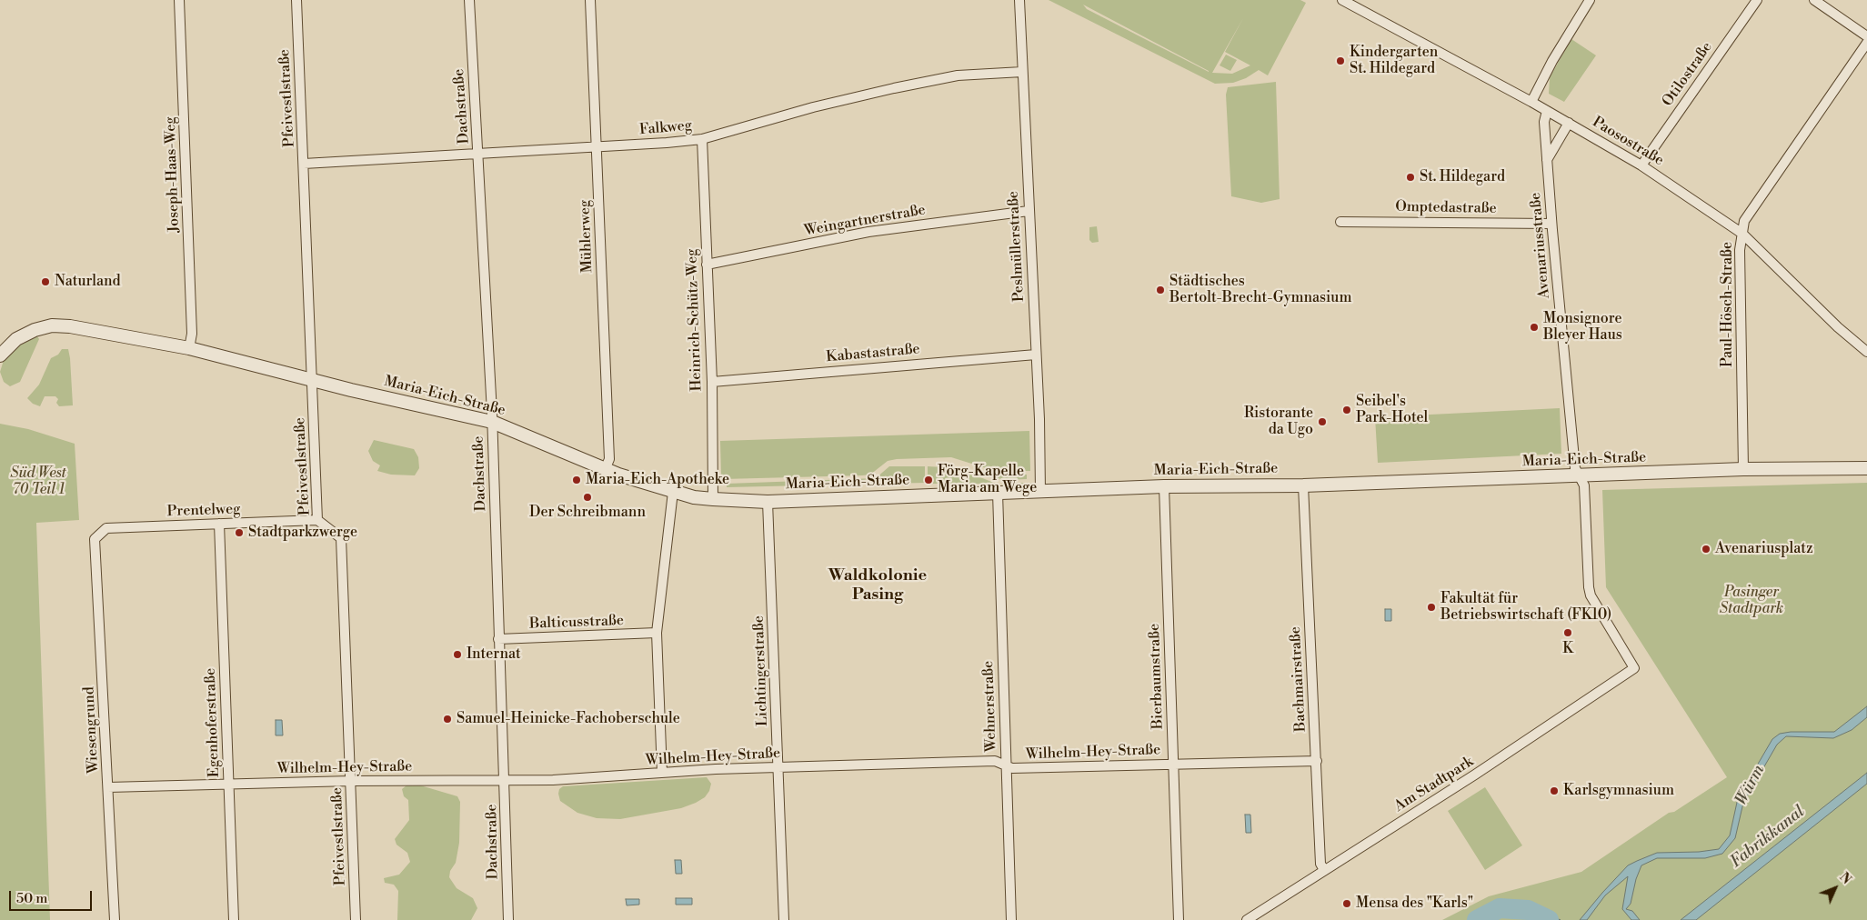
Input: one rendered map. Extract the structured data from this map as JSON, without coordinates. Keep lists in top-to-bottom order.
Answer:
{
  "streets": {
    "street": [
      "Otilostraße",
      "Pfeivestlstraße",
      "Dachstraße",
      "Falkweg",
      "Paosostraße",
      "Joseph-Haas-Weg",
      "Omptedastraße",
      "Weingartnerstraße",
      "Mühlerweg",
      "Avenariusstraße",
      "Peslmüllerstraße",
      "Paul-Hösch-Straße",
      "Heinrich-Schütz-Weg",
      "Kabastastraße",
      "Maria-Eich-Straße",
      "Prentelweg",
      "Balticusstraße",
      "Lichtingerstraße",
      "Bierbaumstraße",
      "Bachmairstraße",
      "Wehnerstraße",
      "Egenhoferstraße",
      "Wiesengrund",
      "Wilhelm-Hey-Straße",
      "Am Stadtpark"
    ]
  },
  "crossings": [
    ["Otilostraße", "Paosostraße"],
    ["Pfeivestlstraße", "Falkweg"],
    ["Pfeivestlstraße", "Maria-Eich-Straße"],
    ["Pfeivestlstraße", "Prentelweg"],
    ["Pfeivestlstraße", "Wilhelm-Hey-Straße"],
    ["Dachstraße", "Falkweg"],
    ["Dachstraße", "Maria-Eich-Straße"],
    ["Dachstraße", "Balticusstraße"],
    ["Dachstraße", "Wilhelm-Hey-Straße"],
    ["Falkweg", "Mühlerweg"],
    ["Falkweg", "Peslmüllerstraße"],
    ["Falkweg", "Heinrich-Schütz-Weg"],
    ["Paosostraße", "Avenariusstraße"],
    ["Paosostraße", "Paul-Hösch-Straße"],
    ["Joseph-Haas-Weg", "Maria-Eich-Straße"],
    ["Omptedastraße", "Avenariusstraße"],
    ["Weingartnerstraße", "Peslmüllerstraße"],
    ["Weingartnerstraße", "Heinrich-Schütz-Weg"],
    ["Mühlerweg", "Maria-Eich-Straße"],
    ["Avenariusstraße", "Maria-Eich-Straße"],
    ["Avenariusstraße", "Am Stadtpark"],
    ["Peslmüllerstraße", "Kabastastraße"],
    ["Peslmüllerstraße", "Maria-Eich-Straße"],
    ["Paul-Hösch-Straße", "Maria-Eich-Straße"],
    ["Heinrich-Schütz-Weg", "Kabastastraße"],
    ["Heinrich-Schütz-Weg", "Maria-Eich-Straße"],
    ["Maria-Eich-Straße", "Lichtingerstraße"],
    ["Maria-Eich-Straße", "Bierbaumstraße"],
    ["Maria-Eich-Straße", "Bachmairstraße"],
    ["Maria-Eich-Straße", "Wehnerstraße"],
    ["Prentelweg", "Egenhoferstraße"],
    ["Prentelweg", "Wiesengrund"],
    ["Lichtingerstraße", "Wilhelm-Hey-Straße"],
    ["Bierbaumstraße", "Wilhelm-Hey-Straße"],
    ["Bachmairstraße", "Wilhelm-Hey-Straße"],
    ["Bachmairstraße", "Am Stadtpark"],
    ["Wehnerstraße", "Wilhelm-Hey-Straße"],
    ["Egenhoferstraße", "Wilhelm-Hey-Straße"],
    ["Wiesengrund", "Wilhelm-Hey-Straße"]
  ],
  "districts": ["Waldkolonie Pasing"],
  "water": ["Würm", "Fabrikkanal"],
  "parks": ["Süd West 70 Teil 1", "Pasinger Stadtpark"],
  "places": [
    "Kindergarten St. Hildegard",
    "St. Hildegard",
    "Naturland",
    "Städtisches Bertolt-Brecht-Gymnasium",
    "Monsignore Bleyer Haus",
    "Seibel's Park-Hotel",
    "Ristorante da Ugo",
    "Maria-Eich-Apotheke",
    "Förg-Kapelle Maria am Wege",
    "Der Schreibmann",
    "Stadtparkzwerge",
    "Avenariusplatz",
    "Fakultät für Betriebswirtschaft (FK10)",
    "K",
    "Internat",
    "Samuel-Heinicke-Fachoberschule",
    "Karlsgymnasium",
    "Mensa des \"Karls\""
  ],
  "scale_bar": "50 m",
  "north": "top right"
}
